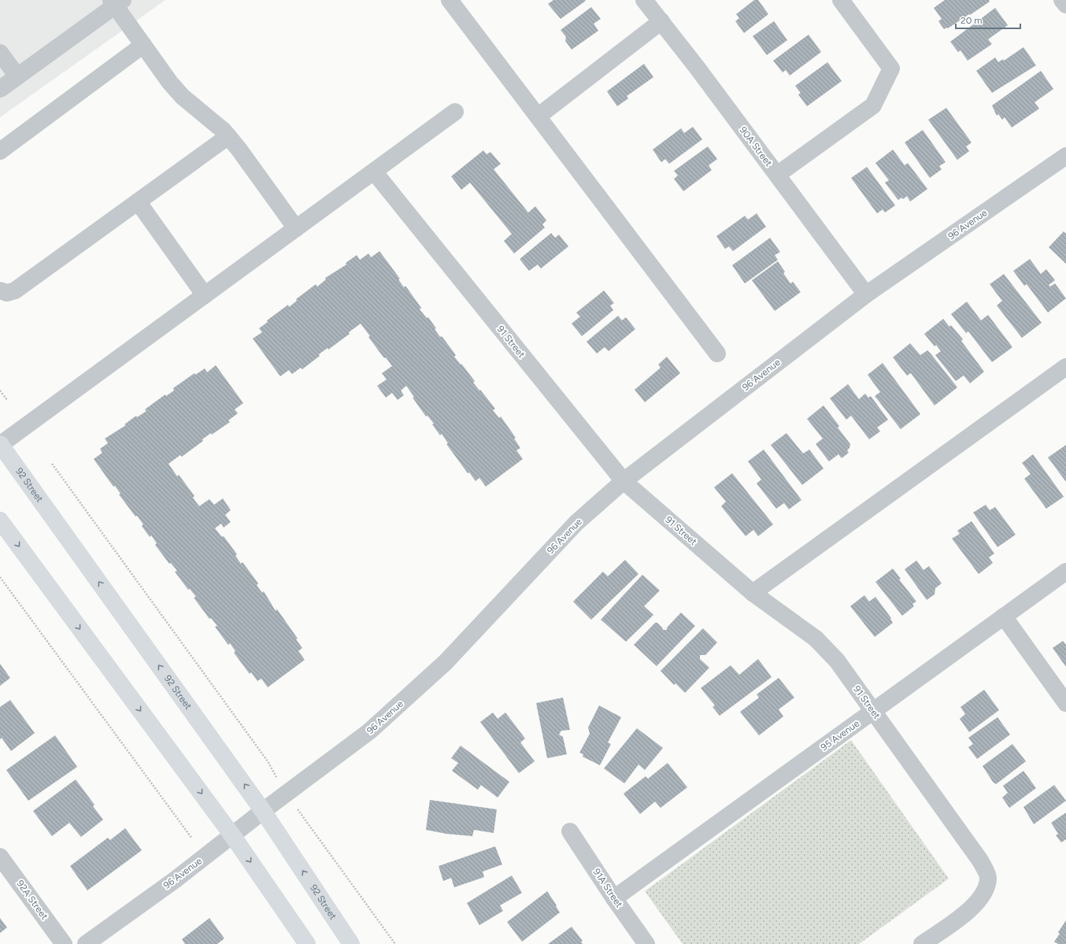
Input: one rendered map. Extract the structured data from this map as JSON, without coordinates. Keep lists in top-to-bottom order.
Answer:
{
  "streets": {
    "main road": ["92 Street"],
    "street": [
      "90A Street",
      "96 Avenue",
      "91 Street",
      "95 Avenue",
      "91A Street",
      "92A Street"
    ]
  },
  "crossings": [
    ["90A Street", "96 Avenue"],
    ["96 Avenue", "91 Street"],
    ["96 Avenue", "92 Street"],
    ["91 Street", "95 Avenue"],
    ["95 Avenue", "91A Street"]
  ],
  "scale_bar": "20 m"
}
